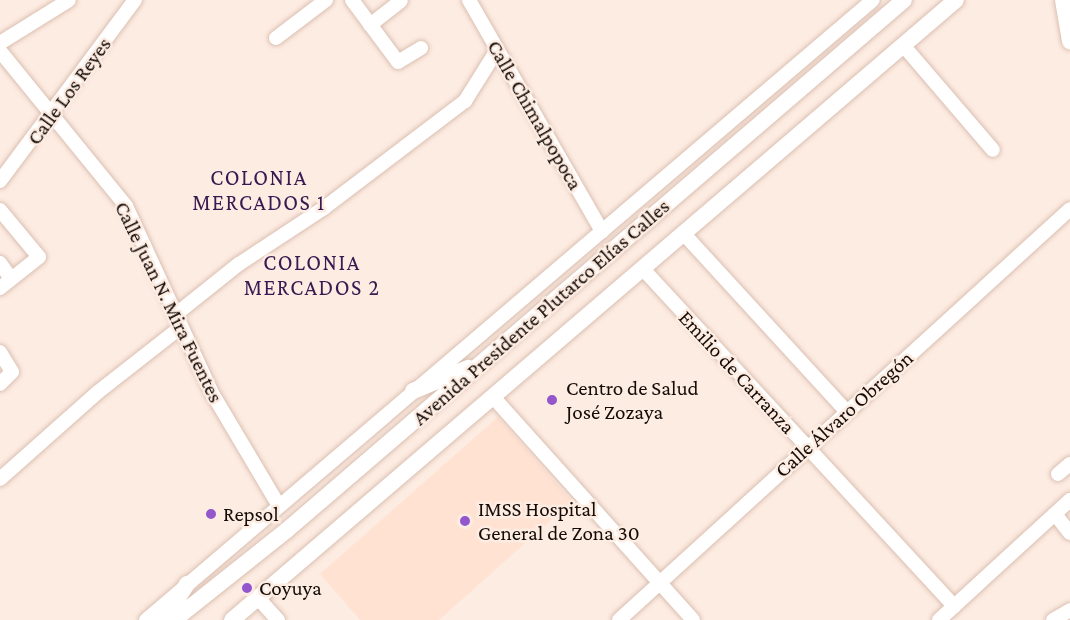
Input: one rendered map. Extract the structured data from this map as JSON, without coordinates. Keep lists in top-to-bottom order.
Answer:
{
  "streets": {
    "main road": ["Avenida Presidente Plutarco Elías Calles"],
    "street": [
      "Calle Los Reyes",
      "Calle Chimalpopoca",
      "Calle Juan N. Mira Fuentes",
      "Emilio de Carranza",
      "Calle Álvaro Obregón"
    ]
  },
  "crossings": [
    ["Calle Los Reyes", "Calle Juan N. Mira Fuentes"],
    ["Calle Chimalpopoca", "Avenida Presidente Plutarco Elías Calles"],
    ["Calle Juan N. Mira Fuentes", "Avenida Presidente Plutarco Elías Calles"],
    ["Avenida Presidente Plutarco Elías Calles", "Emilio de Carranza"],
    ["Emilio de Carranza", "Calle Álvaro Obregón"]
  ],
  "districts": ["COLONIA MERCADOS 1", "COLONIA MERCADOS 2"],
  "places": [
    "Centro de Salud José Zozaya",
    "Repsol",
    "IMSS Hospital General de Zona 30",
    "Coyuya"
  ]
}
